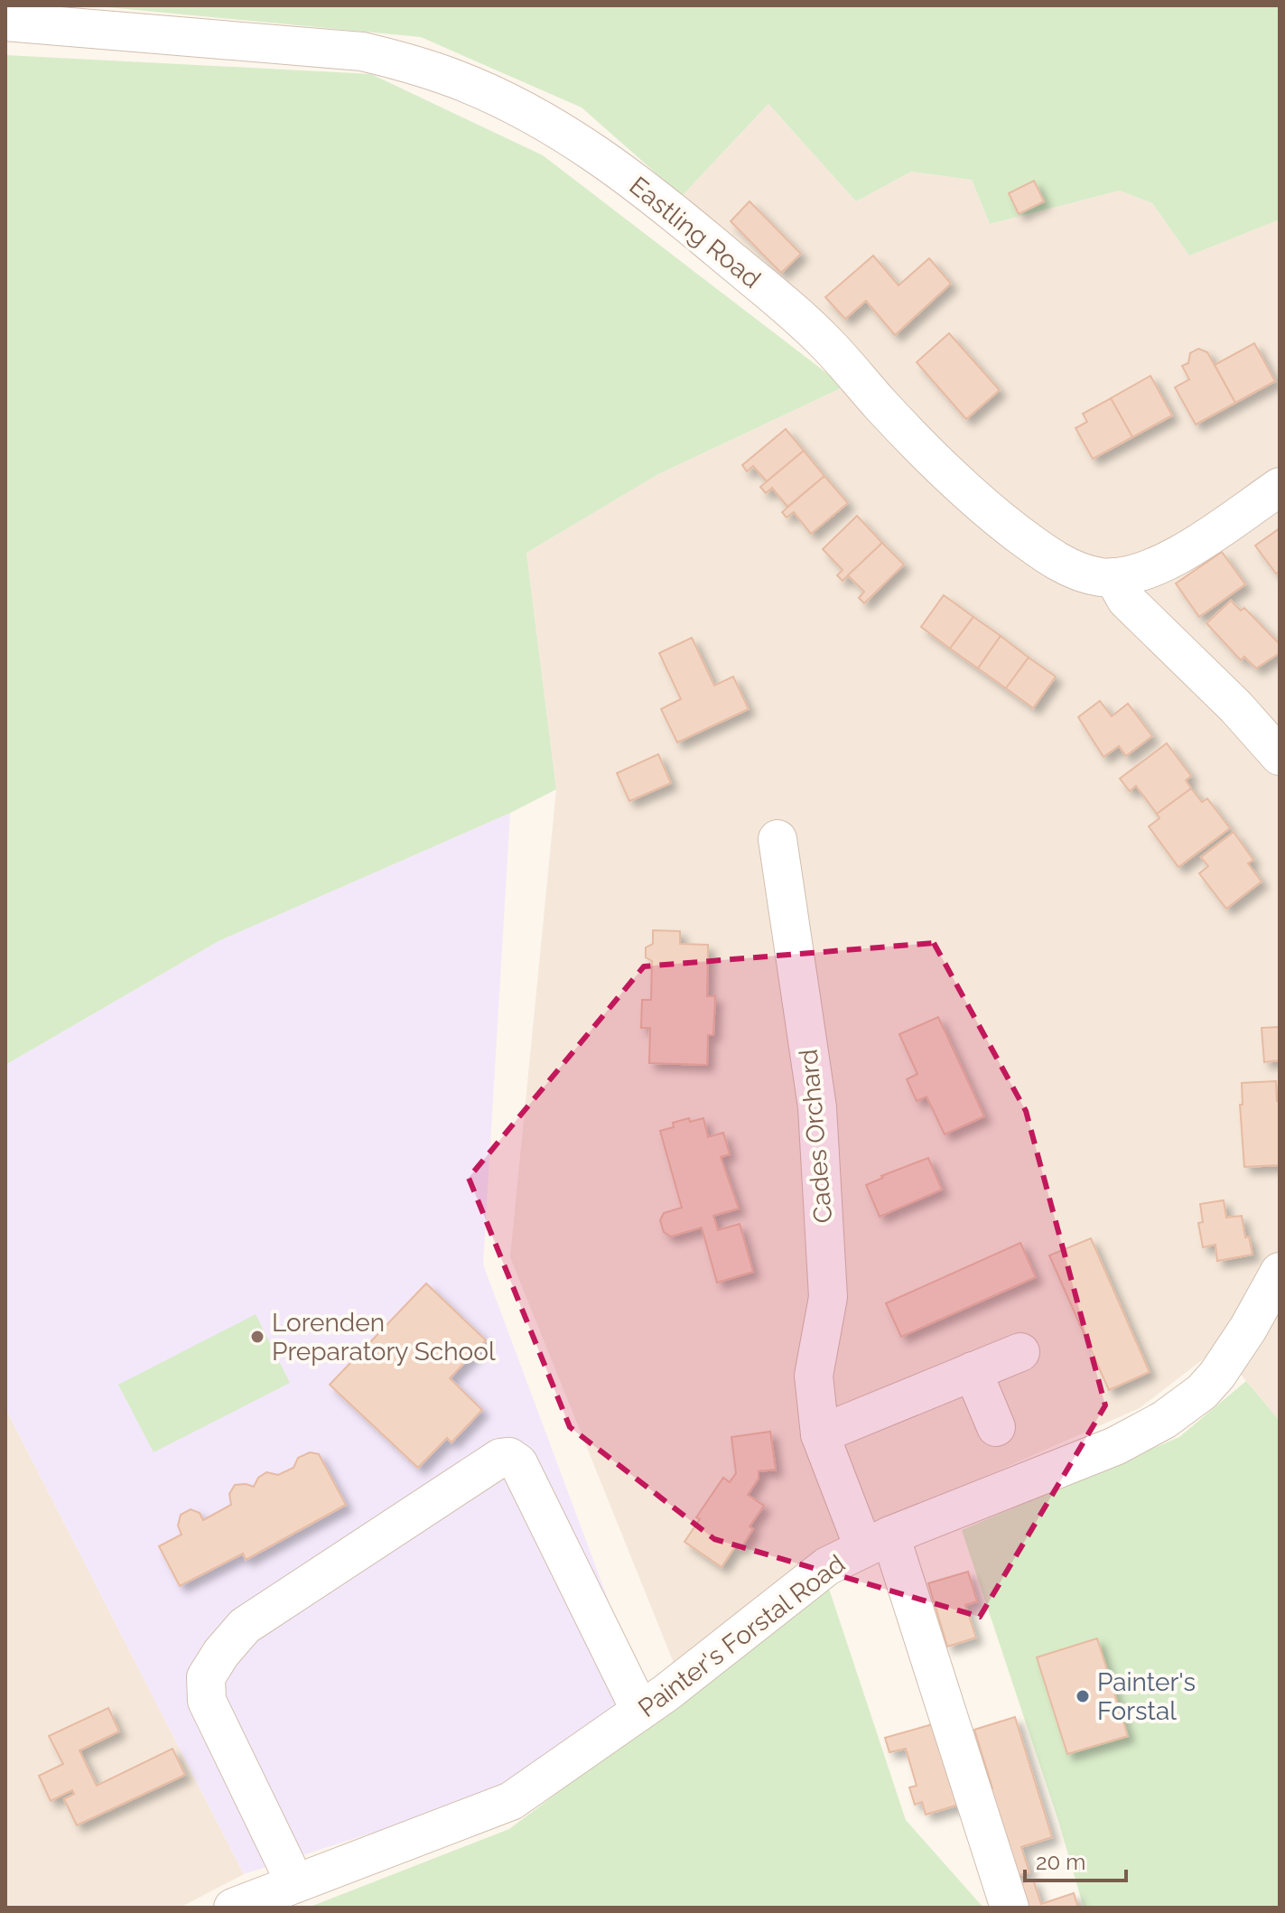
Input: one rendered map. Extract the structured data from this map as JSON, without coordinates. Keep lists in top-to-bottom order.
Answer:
{
  "streets": {
    "street": ["Eastling Road", "Cades Orchard", "Painter's Forstal Road"]
  },
  "crossings": [
    ["Cades Orchard", "Painter's Forstal Road"]
  ],
  "places": ["Lorenden Preparatory School", "Painter's Forstal"],
  "scale_bar": "20 m"
}
